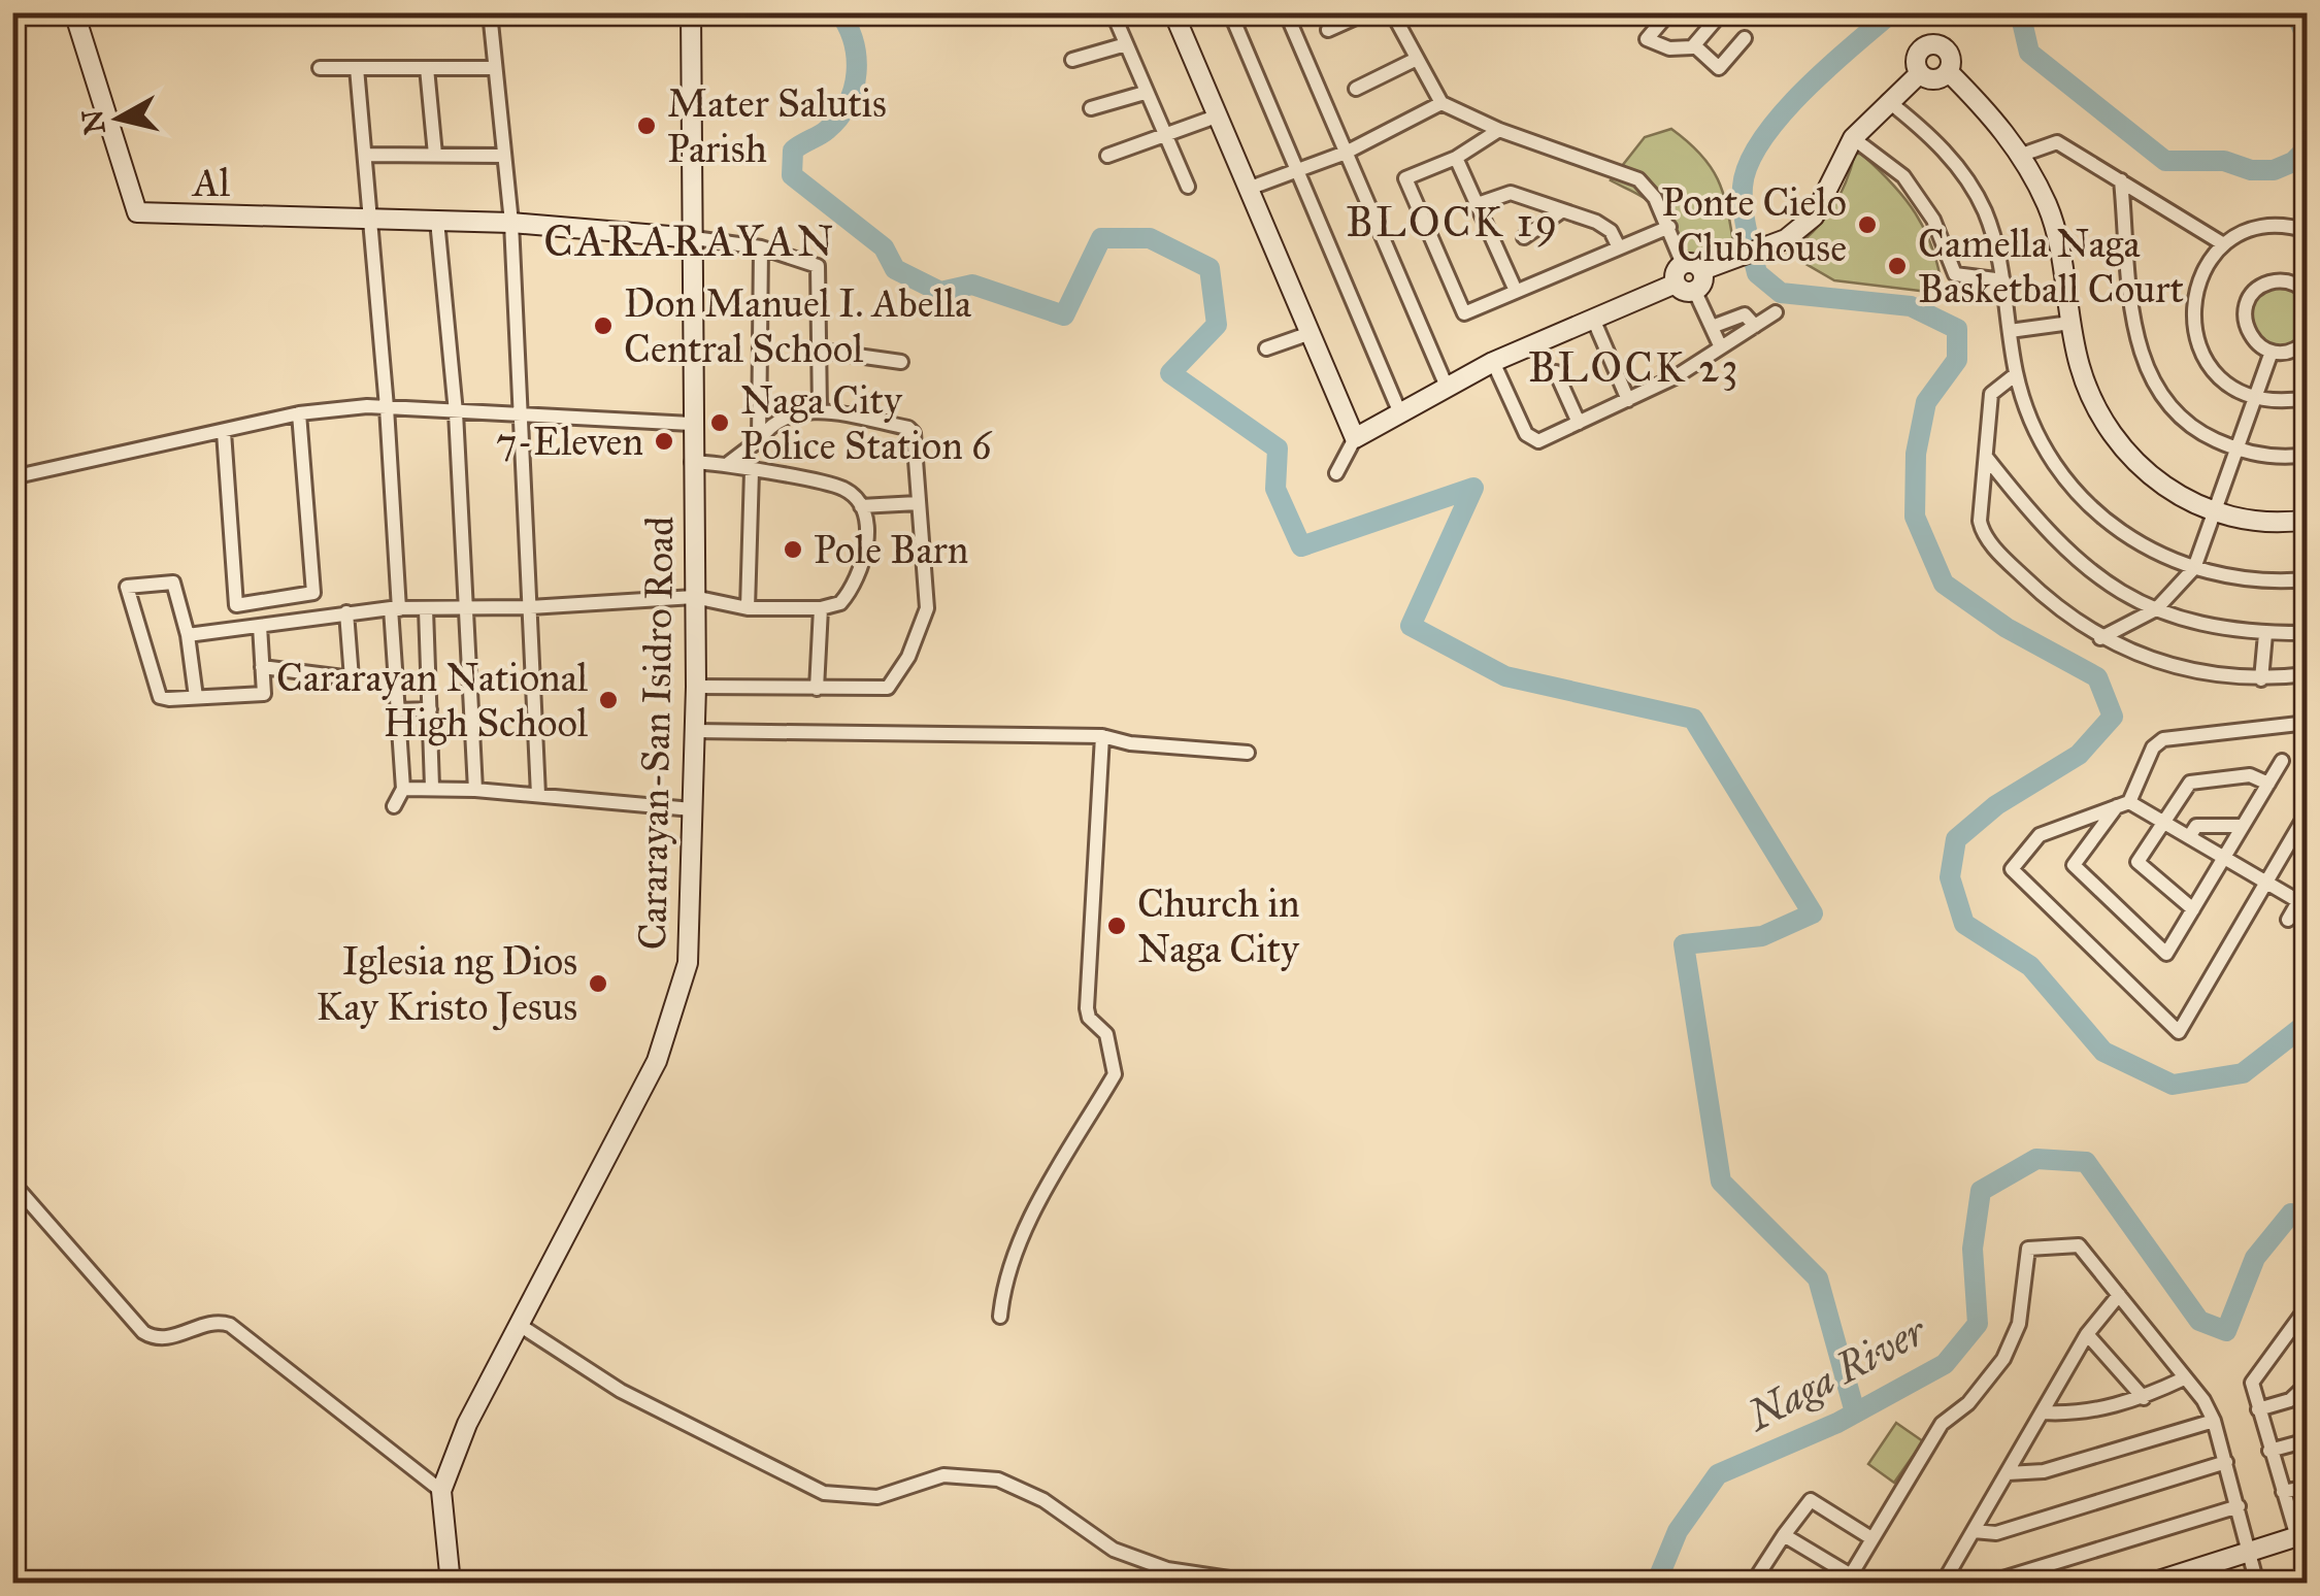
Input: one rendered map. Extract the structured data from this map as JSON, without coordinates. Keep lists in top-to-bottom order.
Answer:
{
  "streets": {
    "street": ["Al", "Cararayan-San Isidro Road"]
  },
  "districts": ["BLOCK 19", "CARARAYAN", "BLOCK 23"],
  "water": ["Naga River"],
  "places": [
    "Mater Salutis Parish",
    "Ponte Cielo Clubhouse",
    "Camella Naga Basketball Court",
    "Don Manuel I. Abella Central School",
    "Naga City Police Station 6",
    "7-Eleven",
    "Pole Barn",
    "Cararayan National High School",
    "Church in Naga City",
    "Iglesia ng Dios Kay Kristo Jesus"
  ],
  "north": "left"
}
